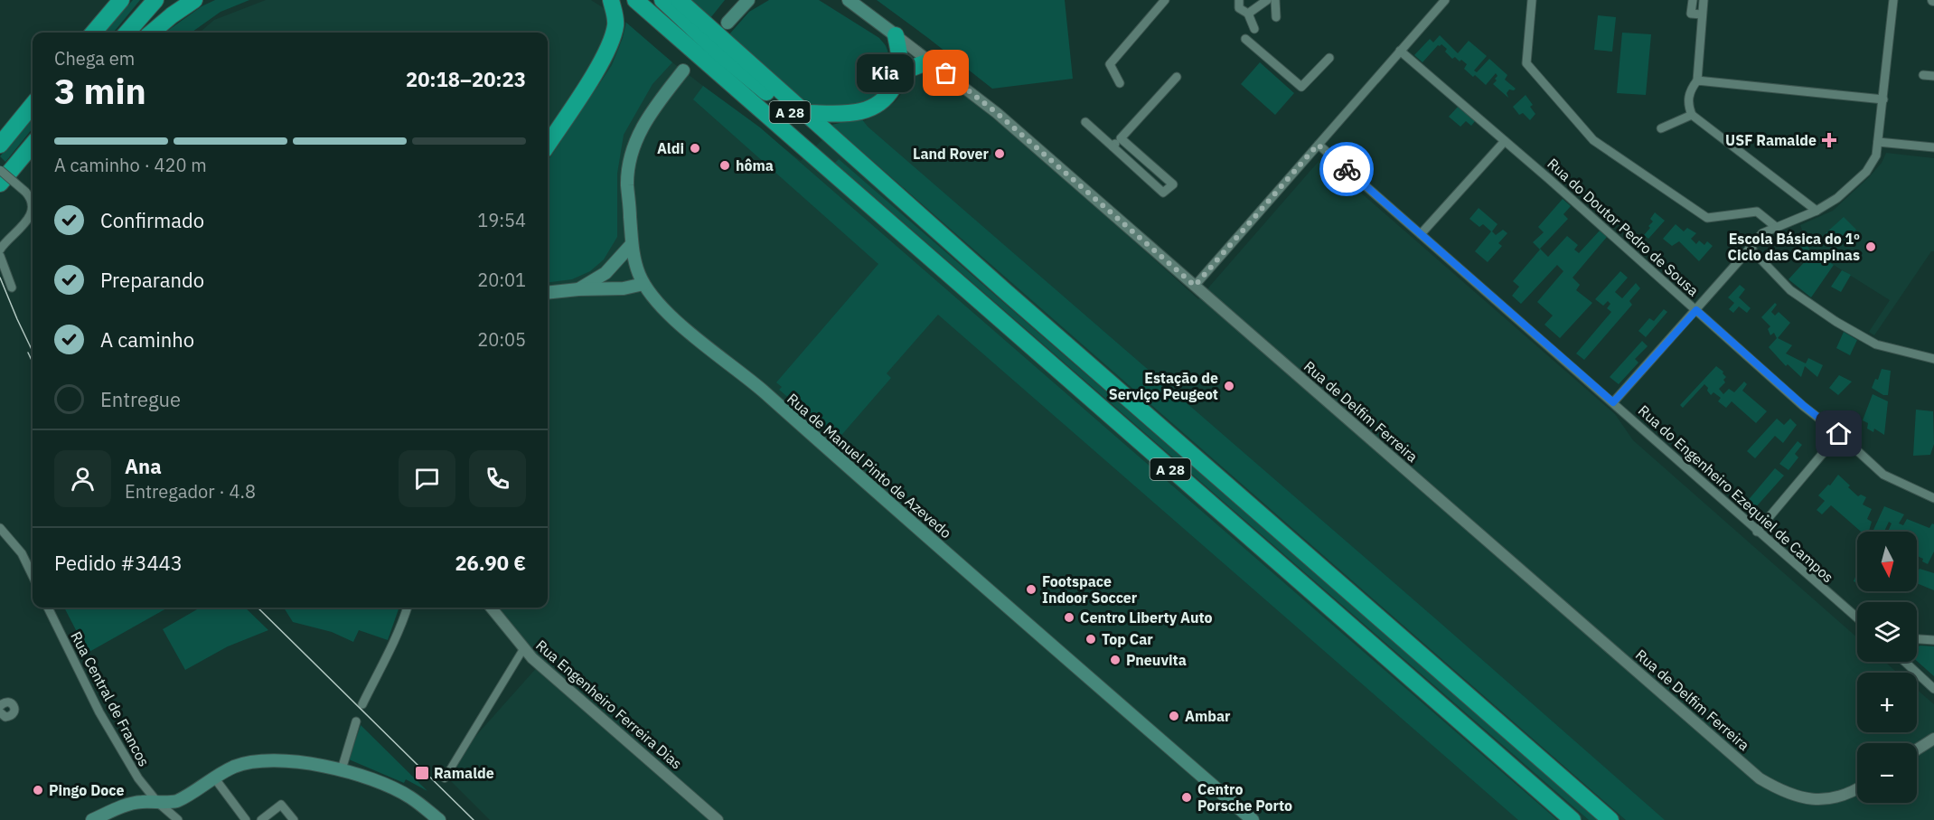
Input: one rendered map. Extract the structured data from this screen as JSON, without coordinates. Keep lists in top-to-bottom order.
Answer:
{
  "streets": {
    "highway": ["A 28"],
    "main road": ["Rua de Delfim Ferreira", "Rua de Manuel Pinto de Azevedo"],
    "street": [
      "Rua do Doutor Pedro de Sousa",
      "Rua do Engenheiro Ezequiel de Campos",
      "Rua Central de Francos",
      "Rua Engenheiro Ferreira Dias"
    ]
  },
  "places": {
    "other": [
      "Kia",
      "Aldi",
      "Land Rover",
      "hôma",
      "Escola Básica do 1º Ciclo das Campinas",
      "Estação de Serviço Peugeot",
      "Footspace Indoor Soccer",
      "Centro Liberty Auto",
      "Top Car",
      "Pneuvita",
      "Ambar",
      "Pingo Doce",
      "Centro Porsche Porto"
    ],
    "health": ["USF Ramalde"],
    "transit": ["Ramalde"]
  },
  "north": "bottom",
  "page": {
    "heading": ["3 min", "Chega em", "20:18–20:23"],
    "panel": [
      "Ana",
      "Entregador · 4.8",
      "Pedido #3443",
      "26.90 €"
    ],
    "bubble": "Kia",
    "bar": "A caminho · 420 m",
    "list": [
      ["Confirmado", "19:54"],
      ["Preparando", "20:01"],
      ["A caminho", "20:05"],
      "Entregue"
    ],
    "map_buttons": ["+", "−"]
  }
}
